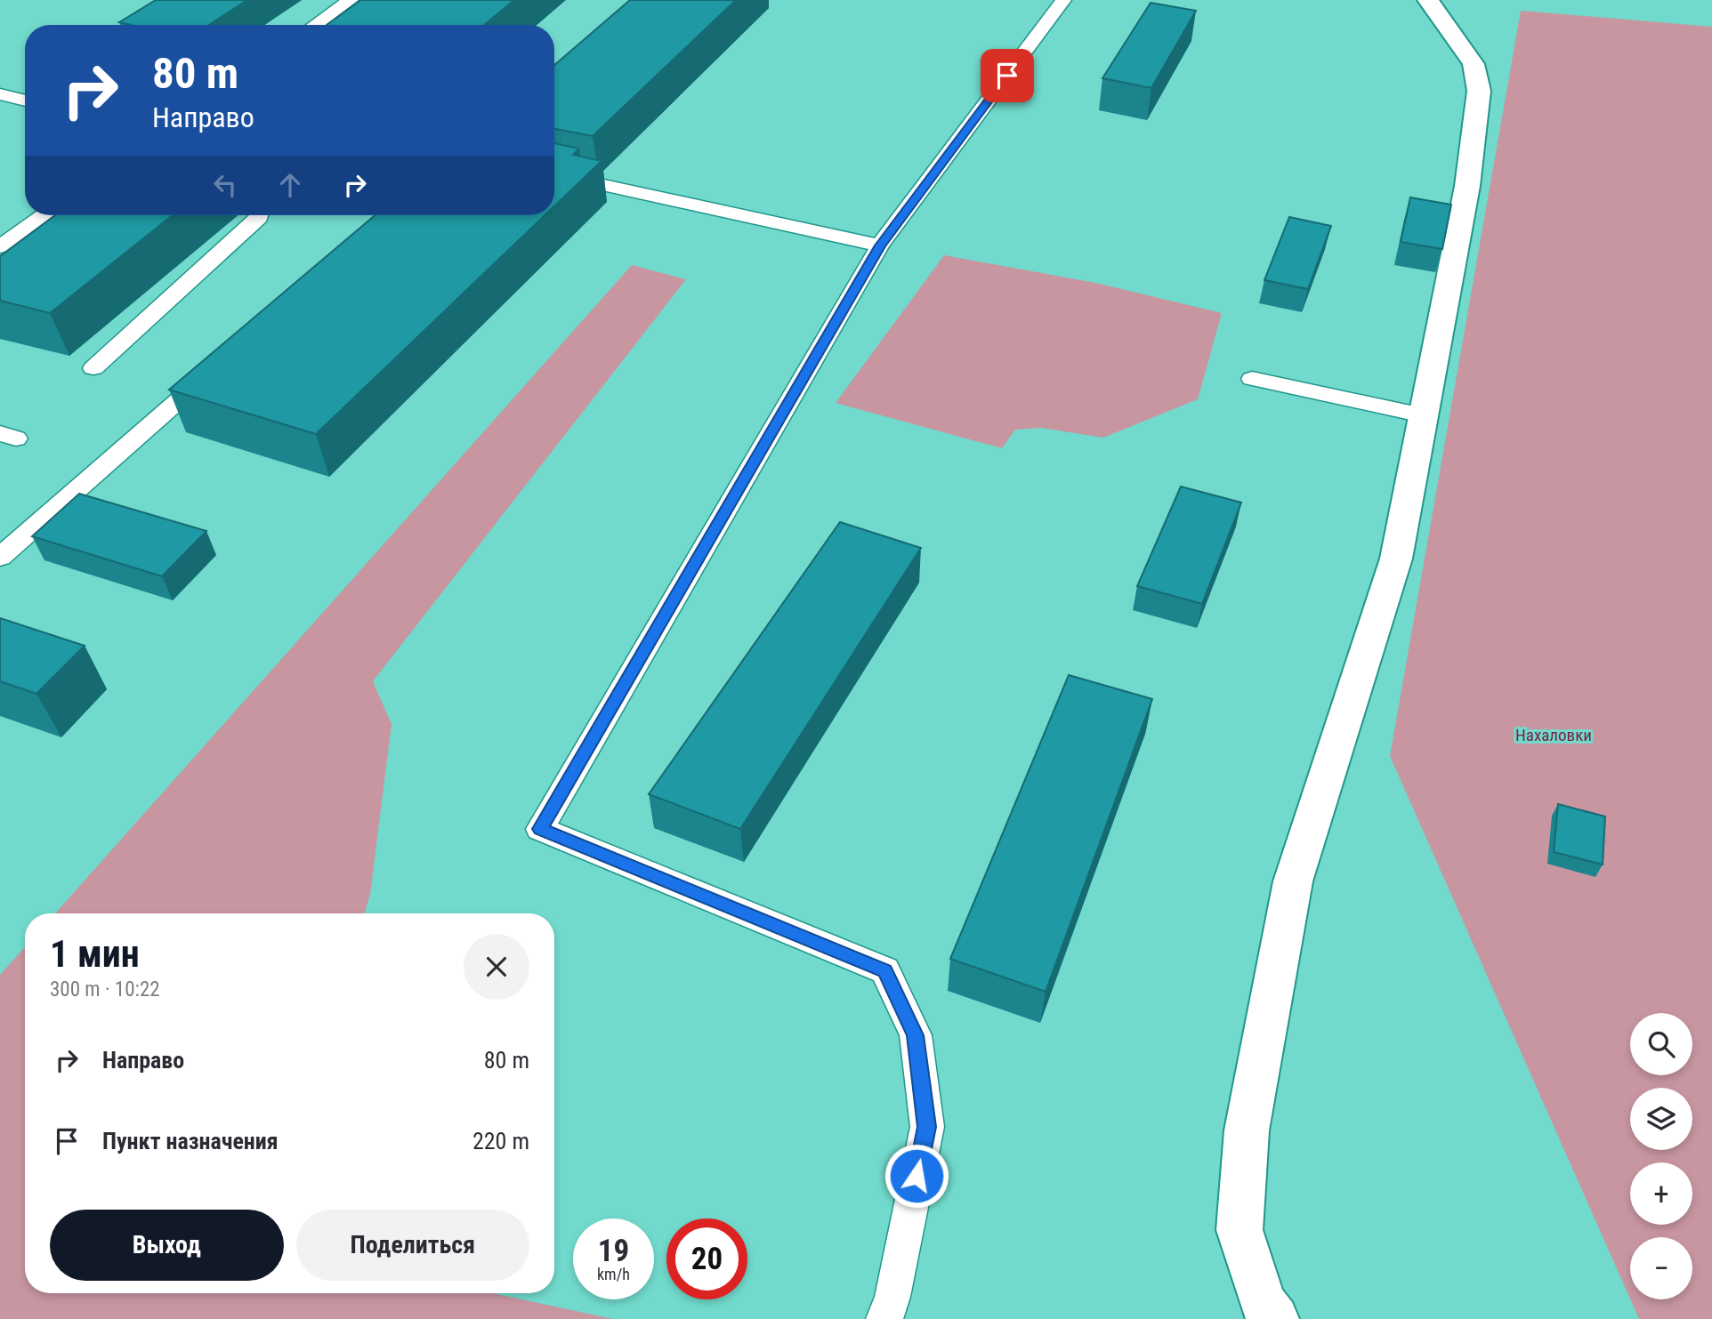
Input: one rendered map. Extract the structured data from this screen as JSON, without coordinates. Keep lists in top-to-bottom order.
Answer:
{
  "parks": ["Нахаловки"],
  "page": {
    "turn": ["80 m", "Направо"],
    "heading": ["1 мин", "300 m · 10:22"],
    "map_buttons": ["+", "−"],
    "list": [
      {
        "name": "Направо",
        "value": "80 m"
      },
      {
        "name": "Пункт назначения",
        "value": "220 m"
      }
    ],
    "buttons": ["Выход", "Поделиться"],
    "speed": "19 km/h",
    "limit": "20"
  }
}
